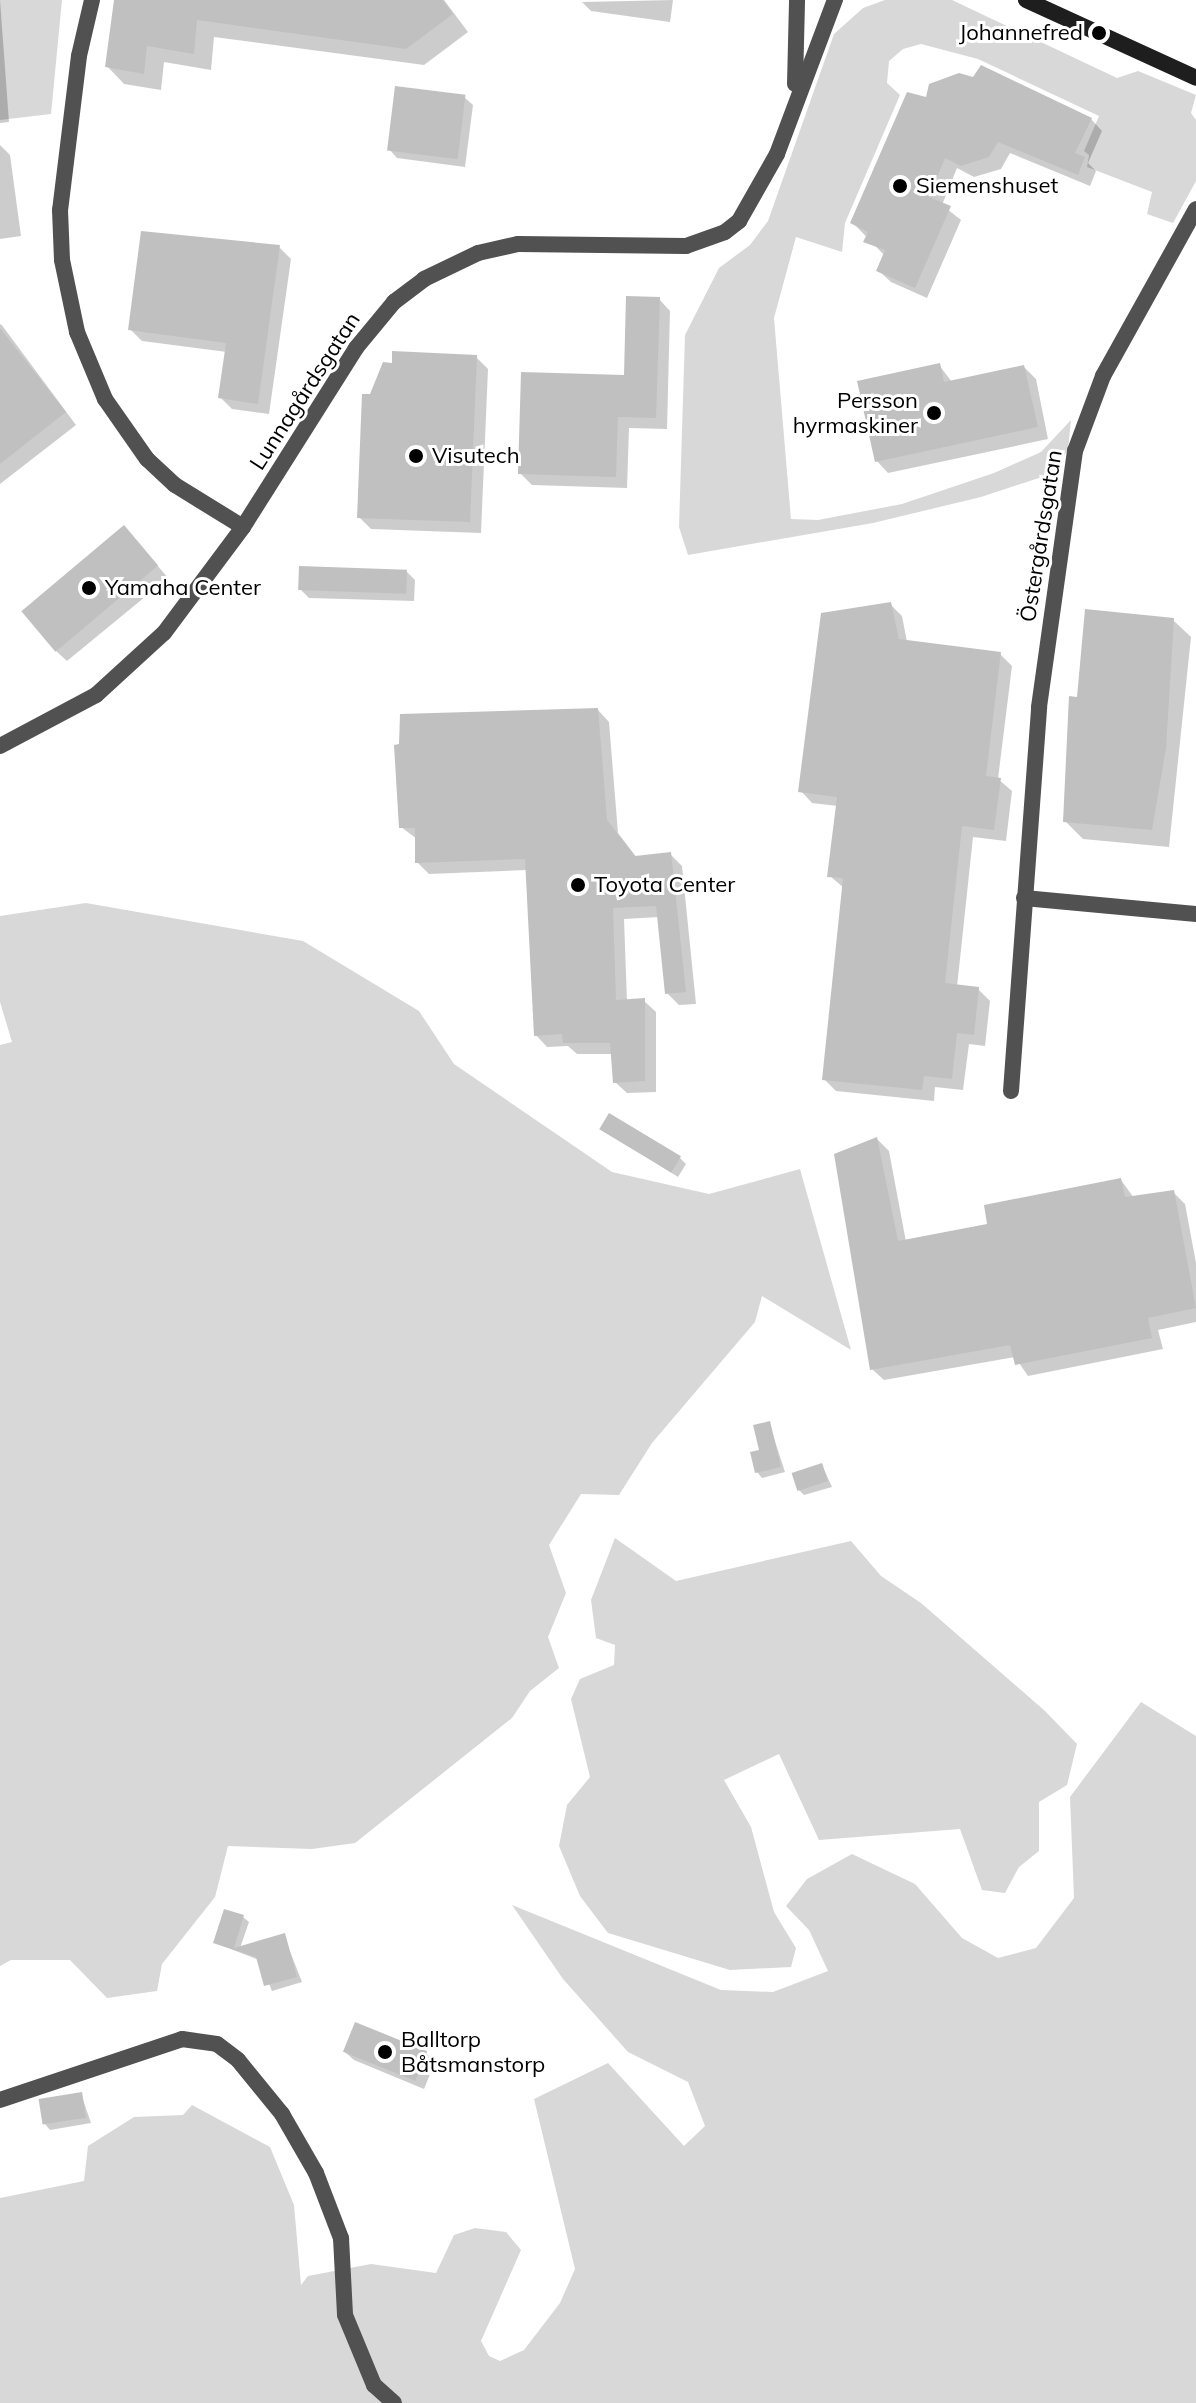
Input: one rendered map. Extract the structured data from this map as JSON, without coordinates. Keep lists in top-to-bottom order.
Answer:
{
  "streets": {
    "street": ["Lunnagårdsgatan", "Östergårdsgatan"]
  },
  "places": [
    "Johannefred",
    "Siemenshuset",
    "Persson hyrmaskiner",
    "Visutech",
    "Yamaha Center",
    "Toyota Center",
    "Balltorp Båtsmanstorp"
  ]
}
